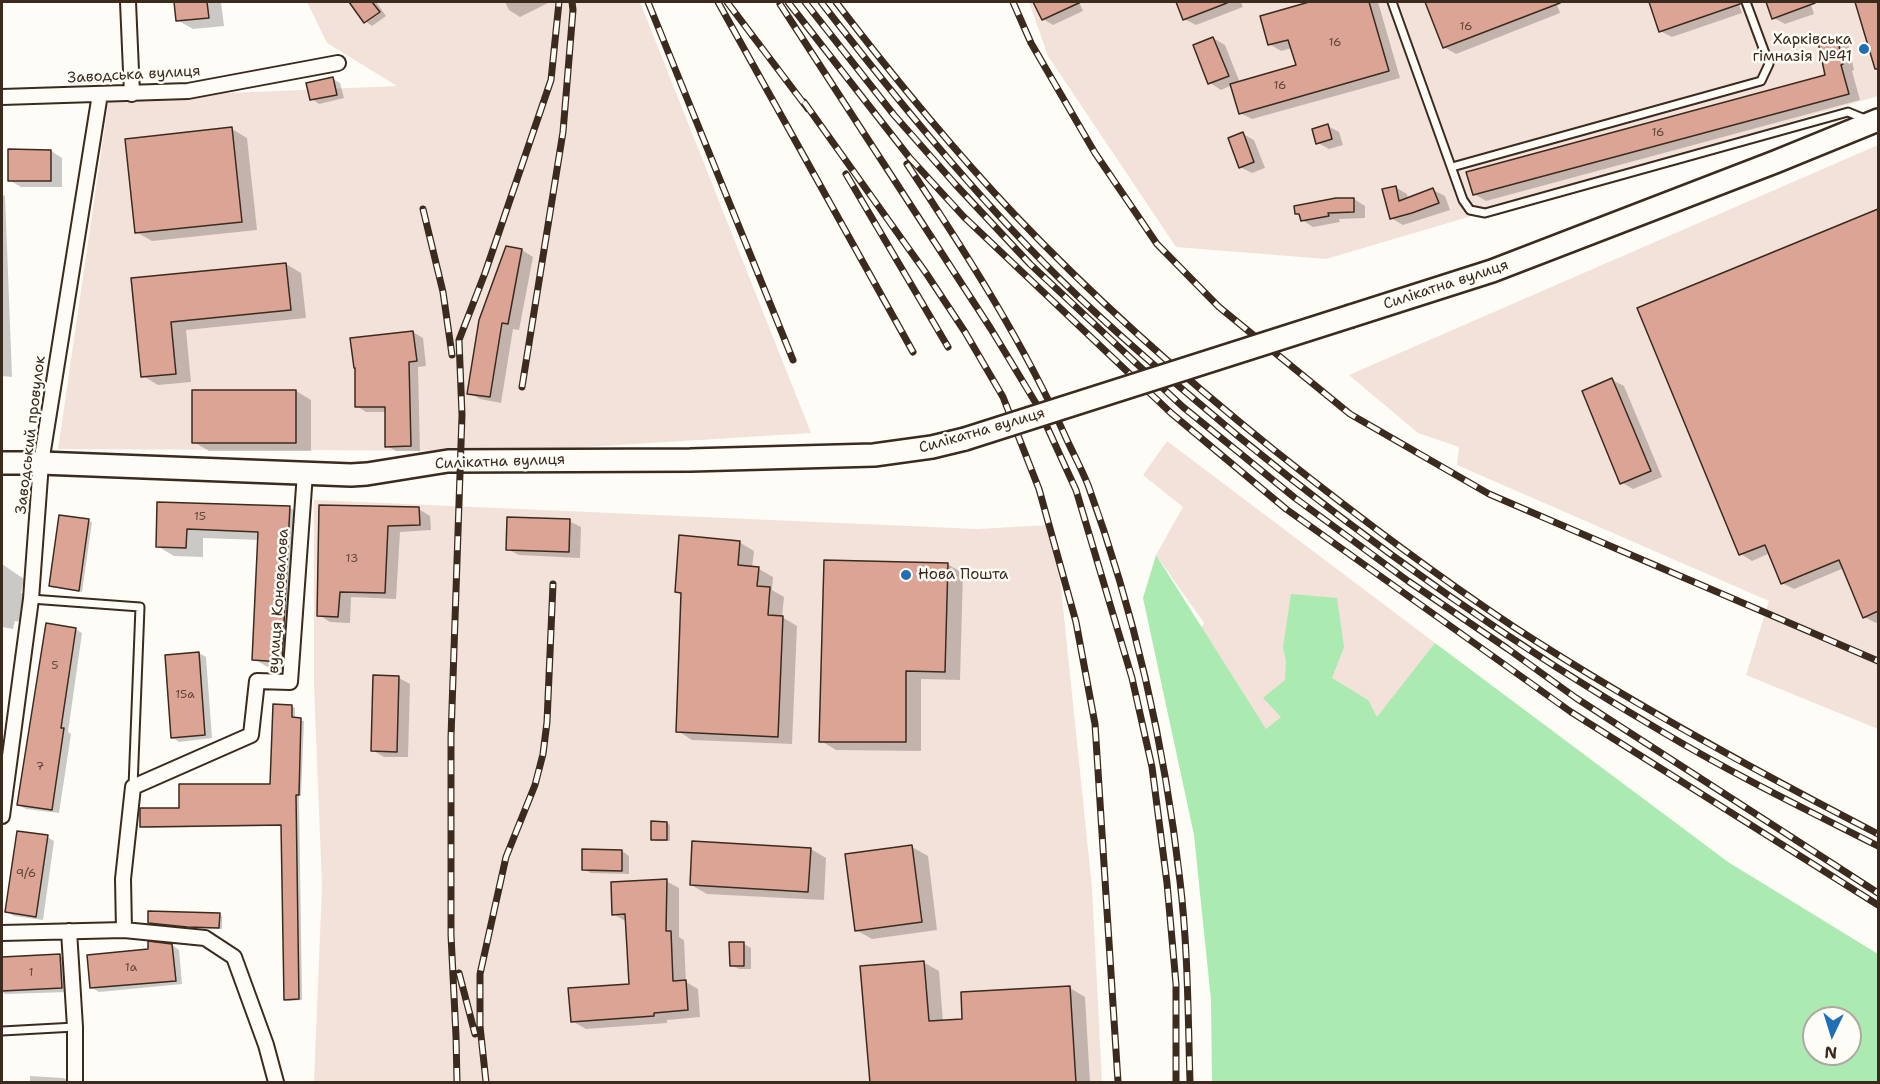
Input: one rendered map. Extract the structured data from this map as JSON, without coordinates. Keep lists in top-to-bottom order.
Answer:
{
  "streets": {
    "main road": ["Силікатна вулиця"],
    "street": ["Заводська вулиця", "Заводський провулок", "вулиця Коновалова"]
  },
  "crossings": [
    ["Заводська вулиця", "Заводський провулок"],
    ["Силікатна вулиця", "Заводський провулок"],
    ["Силікатна вулиця", "вулиця Коновалова"]
  ],
  "places": ["Харківська гімназія №41", "Нова Пошта"],
  "house_numbers": [
    "16",
    "16",
    "16",
    "16",
    "15",
    "13",
    "5",
    "15а",
    "7",
    "9/6",
    "1а",
    "1"
  ],
  "north": "bottom"
}
